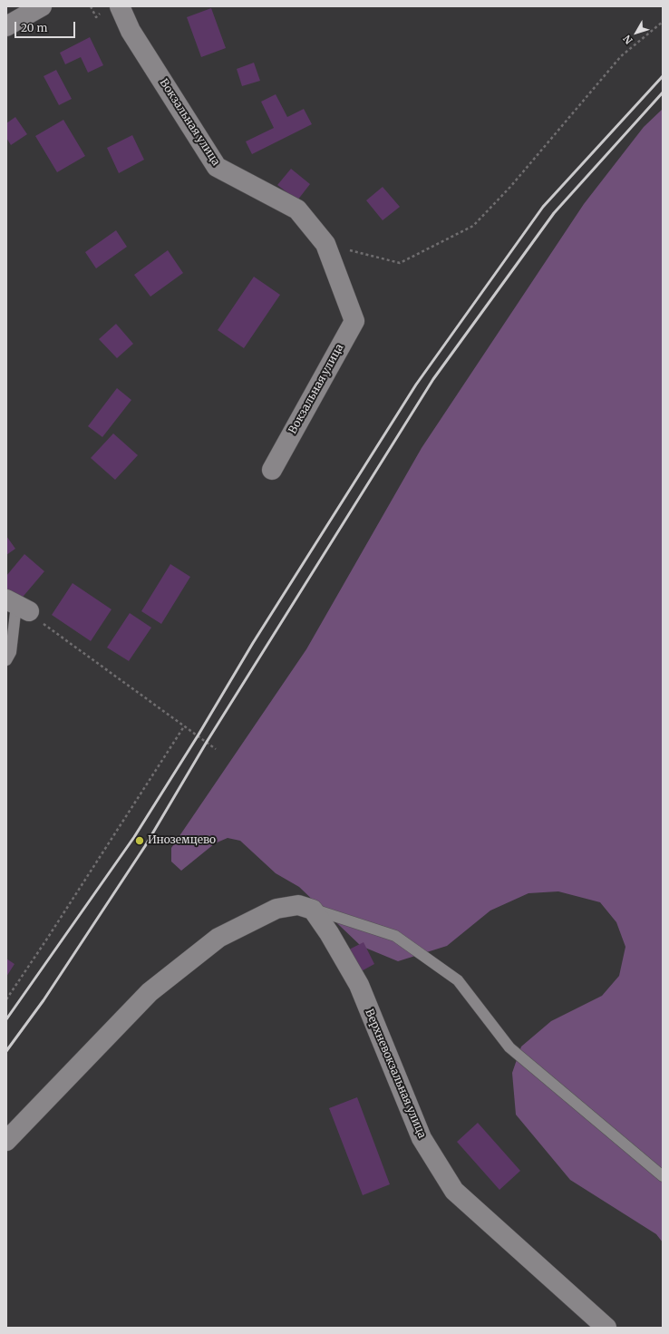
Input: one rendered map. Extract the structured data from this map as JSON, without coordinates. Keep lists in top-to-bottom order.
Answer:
{
  "streets": {
    "street": ["Вокзальная улица", "Верхневокзальная улица"]
  },
  "places": ["Иноземцево"],
  "scale_bar": "20 m",
  "north": "bottom left"
}
